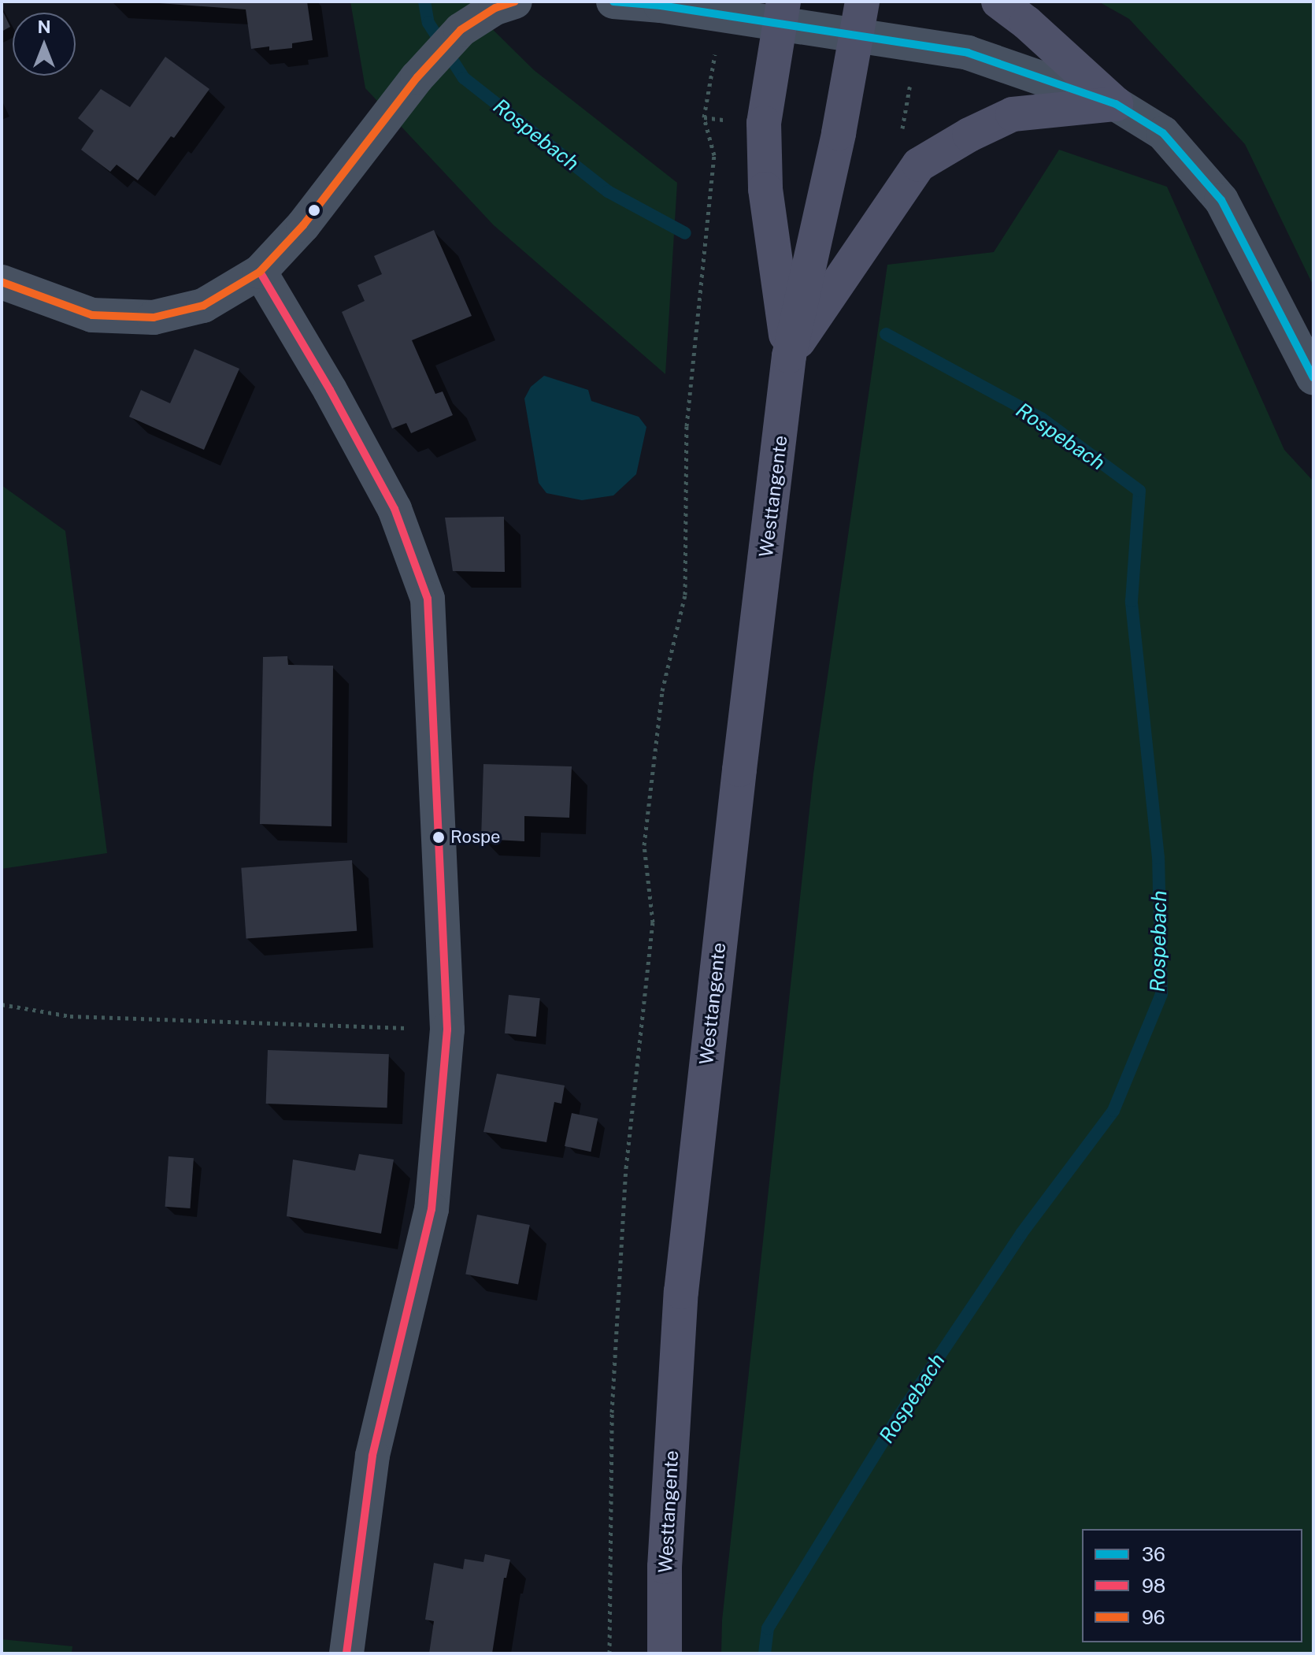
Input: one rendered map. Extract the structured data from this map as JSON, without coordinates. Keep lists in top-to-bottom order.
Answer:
{
  "streets": {
    "main road": ["Westtangente"]
  },
  "water": ["Rospebach"],
  "places": ["Rospe"],
  "lines": ["transit line 36", "transit line 96", "transit line 98"],
  "legend": ["36", "98", "96"],
  "north": "top"
}
